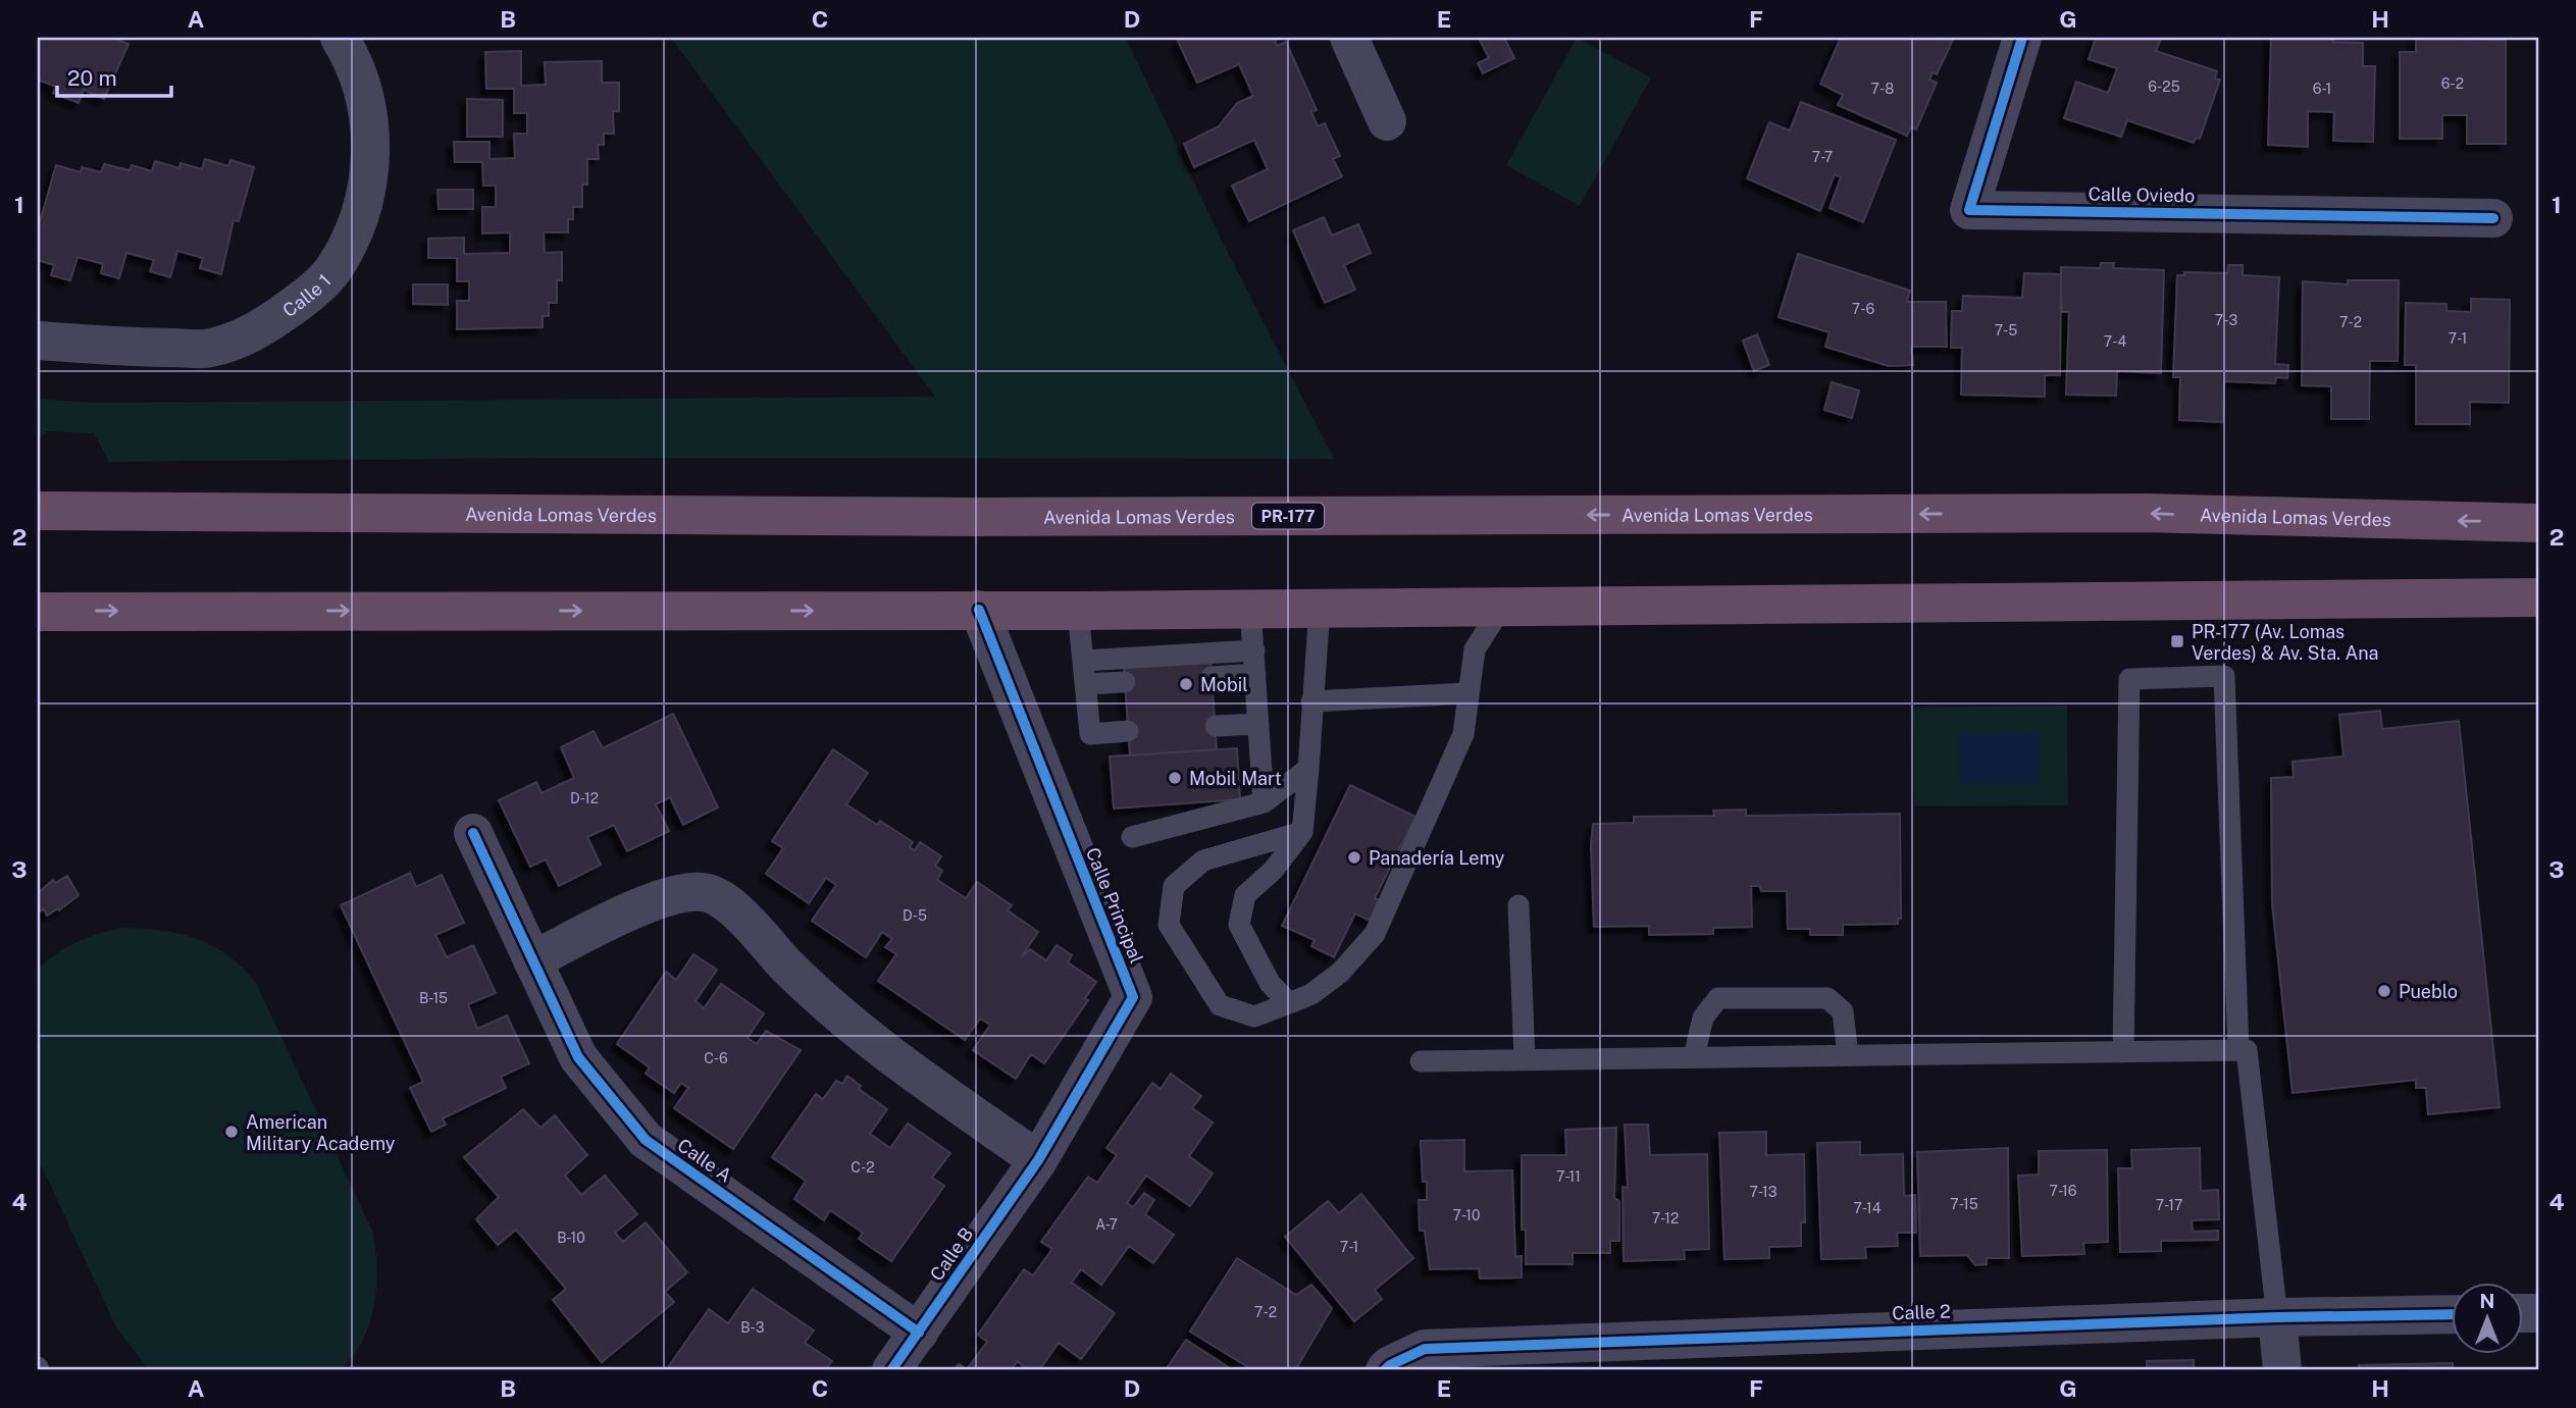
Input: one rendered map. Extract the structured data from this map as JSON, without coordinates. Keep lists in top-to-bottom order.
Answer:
{
  "streets": {
    "highway": ["Avenida Lomas Verdes", "PR-177"],
    "street": [
      "Calle Oviedo",
      "Calle 1",
      "Calle Principal",
      "Calle A",
      "Calle B",
      "Calle 2"
    ]
  },
  "crossings": [
    ["Calle Principal", "Calle B"],
    ["Calle A", "Calle B"]
  ],
  "places": {
    "transit": ["PR-177 (Av. Lomas Verdes) & Av. Sta. Ana"],
    "other": [
      "Mobil",
      "Mobil Mart",
      "Panadería Lemy",
      "Pueblo",
      "American Military Academy"
    ]
  },
  "house_numbers": [
    "6-2",
    "6-25",
    "7-8",
    "6-1",
    "7-7",
    "7-6",
    "7-3",
    "7-2",
    "7-5",
    "7-1",
    "7-4",
    "D-12",
    "D-5",
    "B-15",
    "C-6",
    "C-2",
    "7-11",
    "7-16",
    "7-13",
    "7-15",
    "7-17",
    "7-14",
    "7-10",
    "7-12",
    "A-7",
    "B-10",
    "7-1",
    "7-2",
    "B-3"
  ],
  "scale_bar": "20 m",
  "north": "top",
  "grid": {
    "columns": [
      "A",
      "B",
      "C",
      "D",
      "E",
      "F",
      "G",
      "H"
    ],
    "rows": [
      "1",
      "2",
      "3",
      "4"
    ]
  }
}
